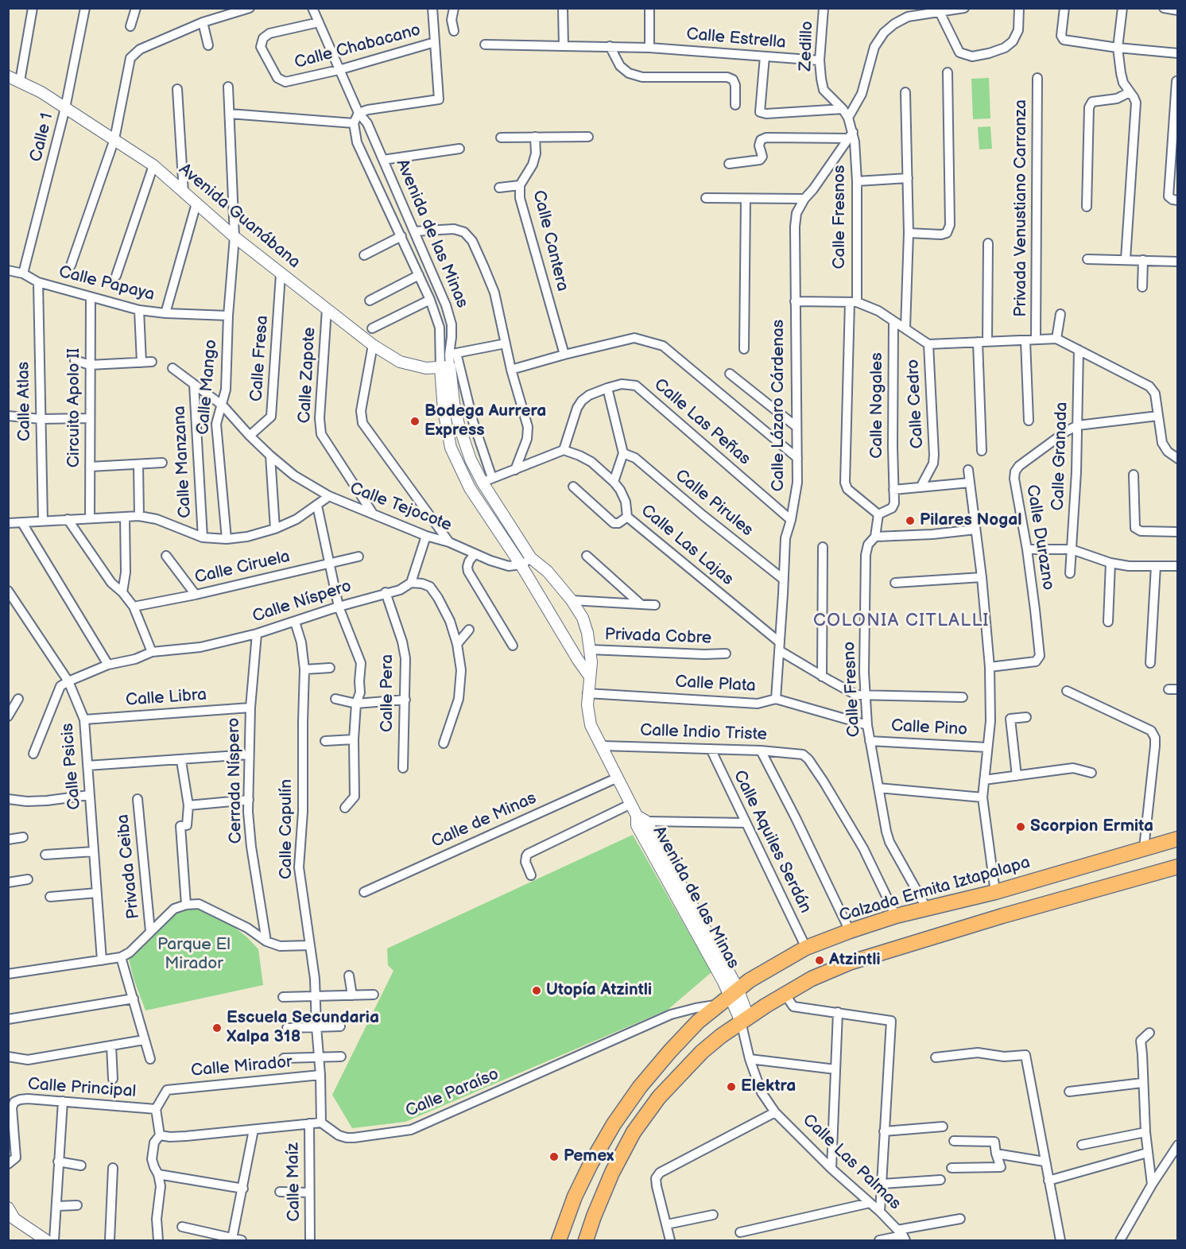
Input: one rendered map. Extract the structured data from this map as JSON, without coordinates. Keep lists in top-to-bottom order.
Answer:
{
  "streets": {
    "main road": ["Calzada Ermita Iztapalapa"],
    "street": [
      "Calle Estrella",
      "Zedillo",
      "Calle Chabacano",
      "Calle 1",
      "Privada Venustiano Carranza",
      "Avenida Guanábana",
      "Calle Fresnos",
      "Avenida de las Minas",
      "Calle Cantera",
      "Calle Papaya",
      "Calle Fresa",
      "Calle Zapote",
      "Calle Mango",
      "Calle Atlas",
      "Calle Cedro",
      "Calle Lázaro Cárdenas",
      "Calle Nogales",
      "Circuito Apolo II",
      "Calle Las Peñas",
      "Calle Granada",
      "Calle Manzana",
      "Calle Pirules",
      "Calle Tejocote",
      "Calle Durazno",
      "Calle Las Lajas",
      "Calle Ciruela",
      "Calle Níspero",
      "Privada Cobre",
      "Calle Plata",
      "Calle Fresno",
      "Calle Pera",
      "Calle Libra",
      "Calle Pino",
      "Calle Indio Triste",
      "Calle Psicis",
      "Cerrada Níspero",
      "Calle de Minas",
      "Calle Capulín",
      "Calle Aquiles Serdán",
      "Privada Ceiba",
      "Calle Mirador",
      "Calle Principal",
      "Calle Paraíso",
      "Calle Las Palmas",
      "Calle Maíz"
    ]
  },
  "crossings": [
    ["Calle Estrella", "Zedillo"],
    ["Zedillo", "Calle Fresnos"],
    ["Zedillo", "Calle Lázaro Cárdenas"],
    ["Calle Chabacano", "Avenida de las Minas"],
    ["Calle 1", "Avenida Guanábana"],
    ["Calle 1", "Calle Papaya"],
    ["Avenida Guanábana", "Avenida de las Minas"],
    ["Avenida Guanábana", "Calle Fresa"],
    ["Avenida Guanábana", "Calle Zapote"],
    ["Avenida Guanábana", "Calle Mango"],
    ["Calle Fresnos", "Calle Lázaro Cárdenas"],
    ["Avenida de las Minas", "Calle Tejocote"],
    ["Avenida de las Minas", "Privada Cobre"],
    ["Avenida de las Minas", "Calle Plata"],
    ["Avenida de las Minas", "Calle Indio Triste"],
    ["Avenida de las Minas", "Calle de Minas"],
    ["Avenida de las Minas", "Calzada Ermita Iztapalapa"],
    ["Avenida de las Minas", "Calle Paraíso"],
    ["Avenida de las Minas", "Calle Las Palmas"],
    ["Calle Papaya", "Calle Mango"],
    ["Calle Papaya", "Calle Atlas"],
    ["Calle Papaya", "Circuito Apolo II"],
    ["Calle Fresa", "Calle Manzana"],
    ["Calle Zapote", "Calle Tejocote"],
    ["Calle Mango", "Calle Manzana"],
    ["Calle Mango", "Calle Tejocote"],
    ["Calle Atlas", "Calle Tejocote"],
    ["Calle Lázaro Cárdenas", "Calle Las Peñas"],
    ["Calle Lázaro Cárdenas", "Calle Pirules"],
    ["Calle Lázaro Cárdenas", "Calle Las Lajas"],
    ["Calle Lázaro Cárdenas", "Calle Plata"],
    ["Calle Nogales", "Calle Fresno"],
    ["Circuito Apolo II", "Calle Tejocote"],
    ["Calle Las Peñas", "Calle Las Lajas"],
    ["Calle Granada", "Calle Durazno"],
    ["Calle Manzana", "Calle Tejocote"],
    ["Calle Las Lajas", "Calle Fresno"],
    ["Calle Níspero", "Calle Pera"],
    ["Calle Níspero", "Calle Psicis"],
    ["Calle Níspero", "Cerrada Níspero"],
    ["Calle Níspero", "Calle Capulín"],
    ["Calle Plata", "Calle Fresno"],
    ["Calle Fresno", "Calle Pino"],
    ["Calle Fresno", "Calzada Ermita Iztapalapa"],
    ["Calle Libra", "Calle Psicis"],
    ["Calle Libra", "Cerrada Níspero"],
    ["Calle Indio Triste", "Calle Aquiles Serdán"],
    ["Calle Indio Triste", "Calzada Ermita Iztapalapa"],
    ["Calle Capulín", "Calle Mirador"],
    ["Calle Capulín", "Calle Paraíso"],
    ["Calle Aquiles Serdán", "Calzada Ermita Iztapalapa"],
    ["Calzada Ermita Iztapalapa", "Calle Paraíso"],
    ["Calzada Ermita Iztapalapa", "Calle Las Palmas"],
    ["Calle Mirador", "Calle Principal"],
    ["Calle Paraíso", "Calle Las Palmas"]
  ],
  "districts": ["COLONIA CITLALLI"],
  "parks": ["Parque El Mirador"],
  "places": [
    "Bodega Aurrera Express",
    "Pilares Nogal",
    "Scorpion Ermita",
    "Atzintli",
    "Utopía Atzintli",
    "Escuela Secundaria Xalpa 318",
    "Elektra",
    "Pemex"
  ]
}
